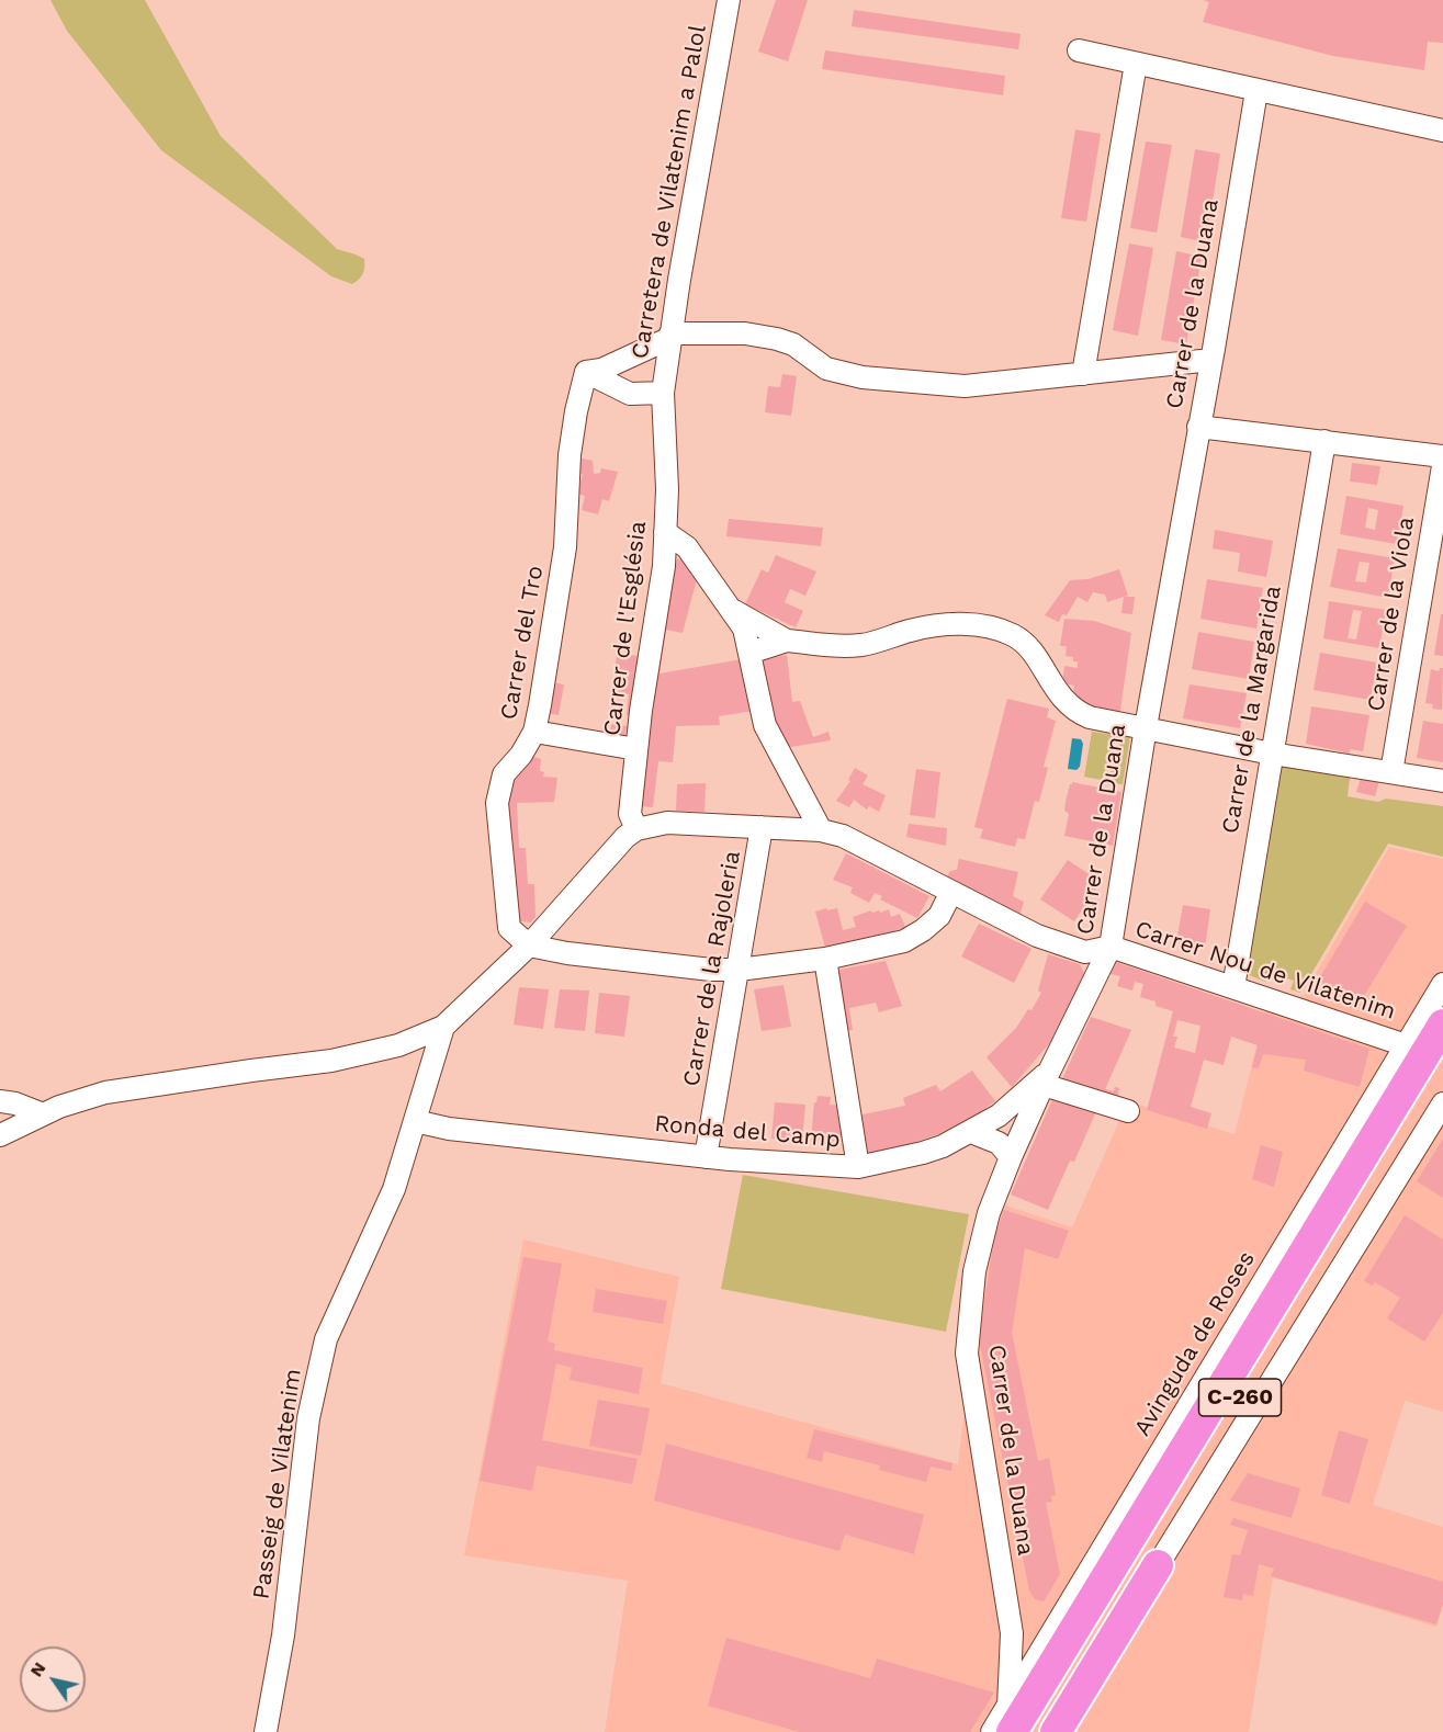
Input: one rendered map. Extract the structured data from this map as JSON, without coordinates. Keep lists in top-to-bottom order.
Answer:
{
  "streets": {
    "highway": ["C-260"],
    "street": [
      "Carretera de Vilatenim a Palol",
      "Carrer de la Duana",
      "Carrer de la Viola",
      "Carrer de l'Església",
      "Carrer del Tro",
      "Carrer de la Margarida",
      "Carrer de la Rajoleria",
      "Carrer Nou de Vilatenim",
      "Ronda del Camp",
      "Avinguda de Roses",
      "Passeig de Vilatenim"
    ]
  },
  "crossings": [
    ["Carretera de Vilatenim a Palol", "Carrer de l'Església"],
    ["Carrer de la Duana", "Carrer Nou de Vilatenim"],
    ["Carrer de la Duana", "Ronda del Camp"],
    ["Carrer de la Duana", "C-260"],
    ["Carrer de l'Església", "Carrer Nou de Vilatenim"],
    ["Carrer de la Margarida", "Carrer Nou de Vilatenim"],
    ["Carrer de la Rajoleria", "Carrer Nou de Vilatenim"],
    ["Carrer de la Rajoleria", "Ronda del Camp"],
    ["Carrer Nou de Vilatenim", "Avinguda de Roses"],
    ["Ronda del Camp", "Passeig de Vilatenim"]
  ],
  "north": "top left"
}
